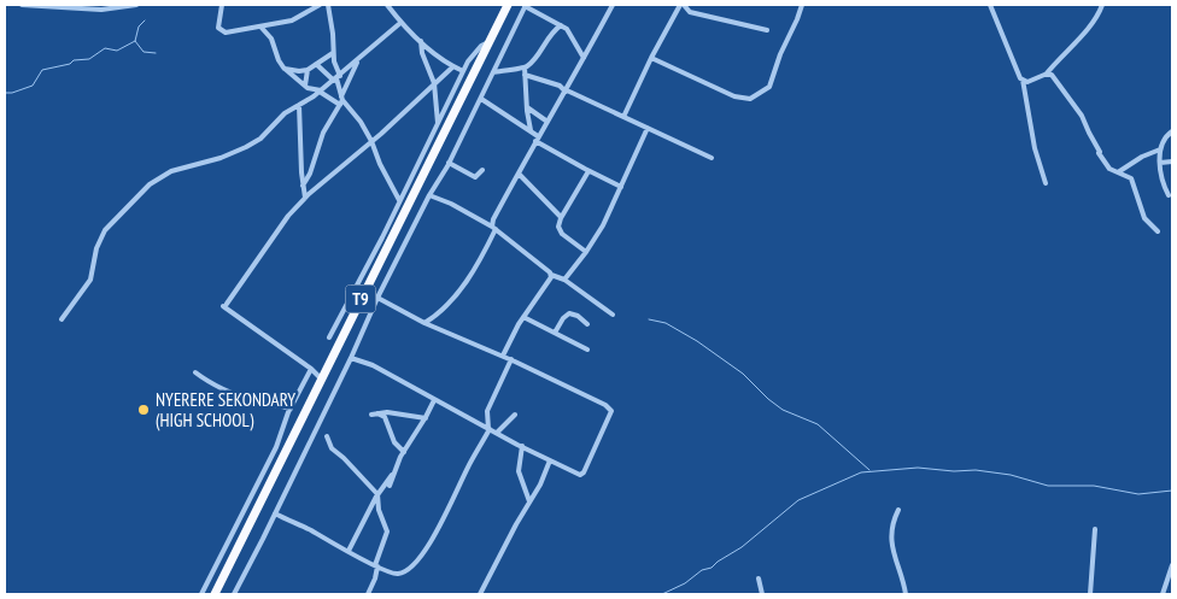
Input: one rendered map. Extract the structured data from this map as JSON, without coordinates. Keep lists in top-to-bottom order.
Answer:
{
  "streets": {
    "highway": ["T9"]
  },
  "places": ["NYERERE SEKONDARY (HIGH SCHOOL)"]
}
